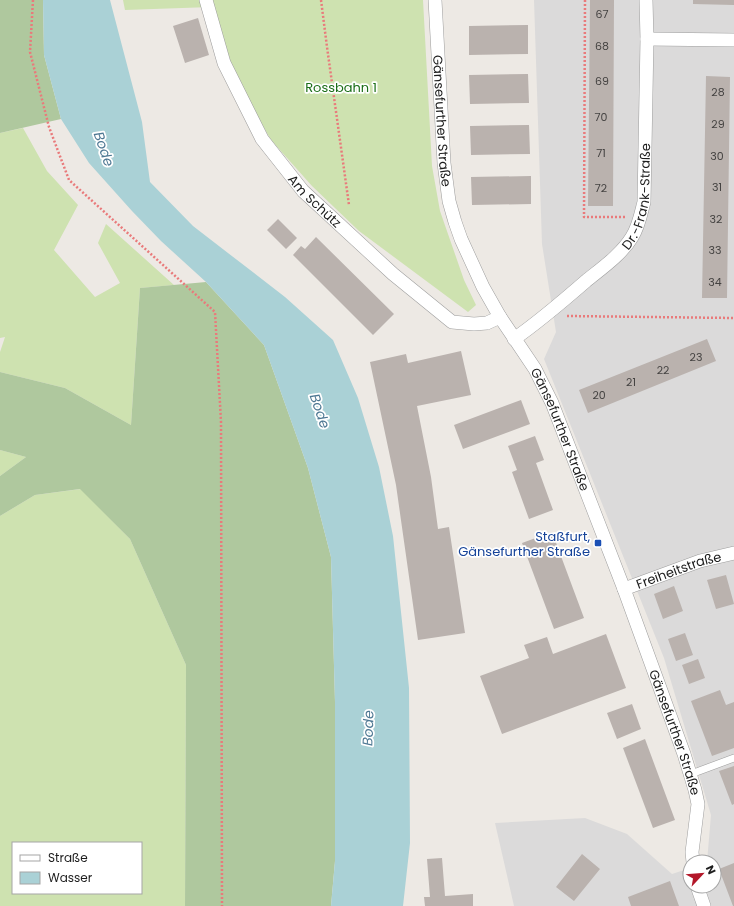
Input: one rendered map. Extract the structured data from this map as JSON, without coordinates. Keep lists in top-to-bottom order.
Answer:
{
  "streets": {
    "street": [
      "Gänsefurther Straße",
      "Dr.-Frank-Straße",
      "Am Schütz",
      "Freiheitstraße"
    ]
  },
  "crossings": [
    ["Gänsefurther Straße", "Dr.-Frank-Straße"],
    ["Gänsefurther Straße", "Am Schütz"],
    ["Gänsefurther Straße", "Freiheitstraße"]
  ],
  "water": ["Bode"],
  "parks": ["Rossbahn 1"],
  "places": {
    "transit": ["Staßfurt, Gänsefurther Straße"]
  },
  "house_numbers": [
    "67",
    "68",
    "69",
    "28",
    "70",
    "29",
    "71",
    "30",
    "31",
    "72",
    "32",
    "33",
    "34",
    "23",
    "22",
    "21",
    "20"
  ],
  "legend": ["Straße", "Wasser"],
  "north": "top right"
}
